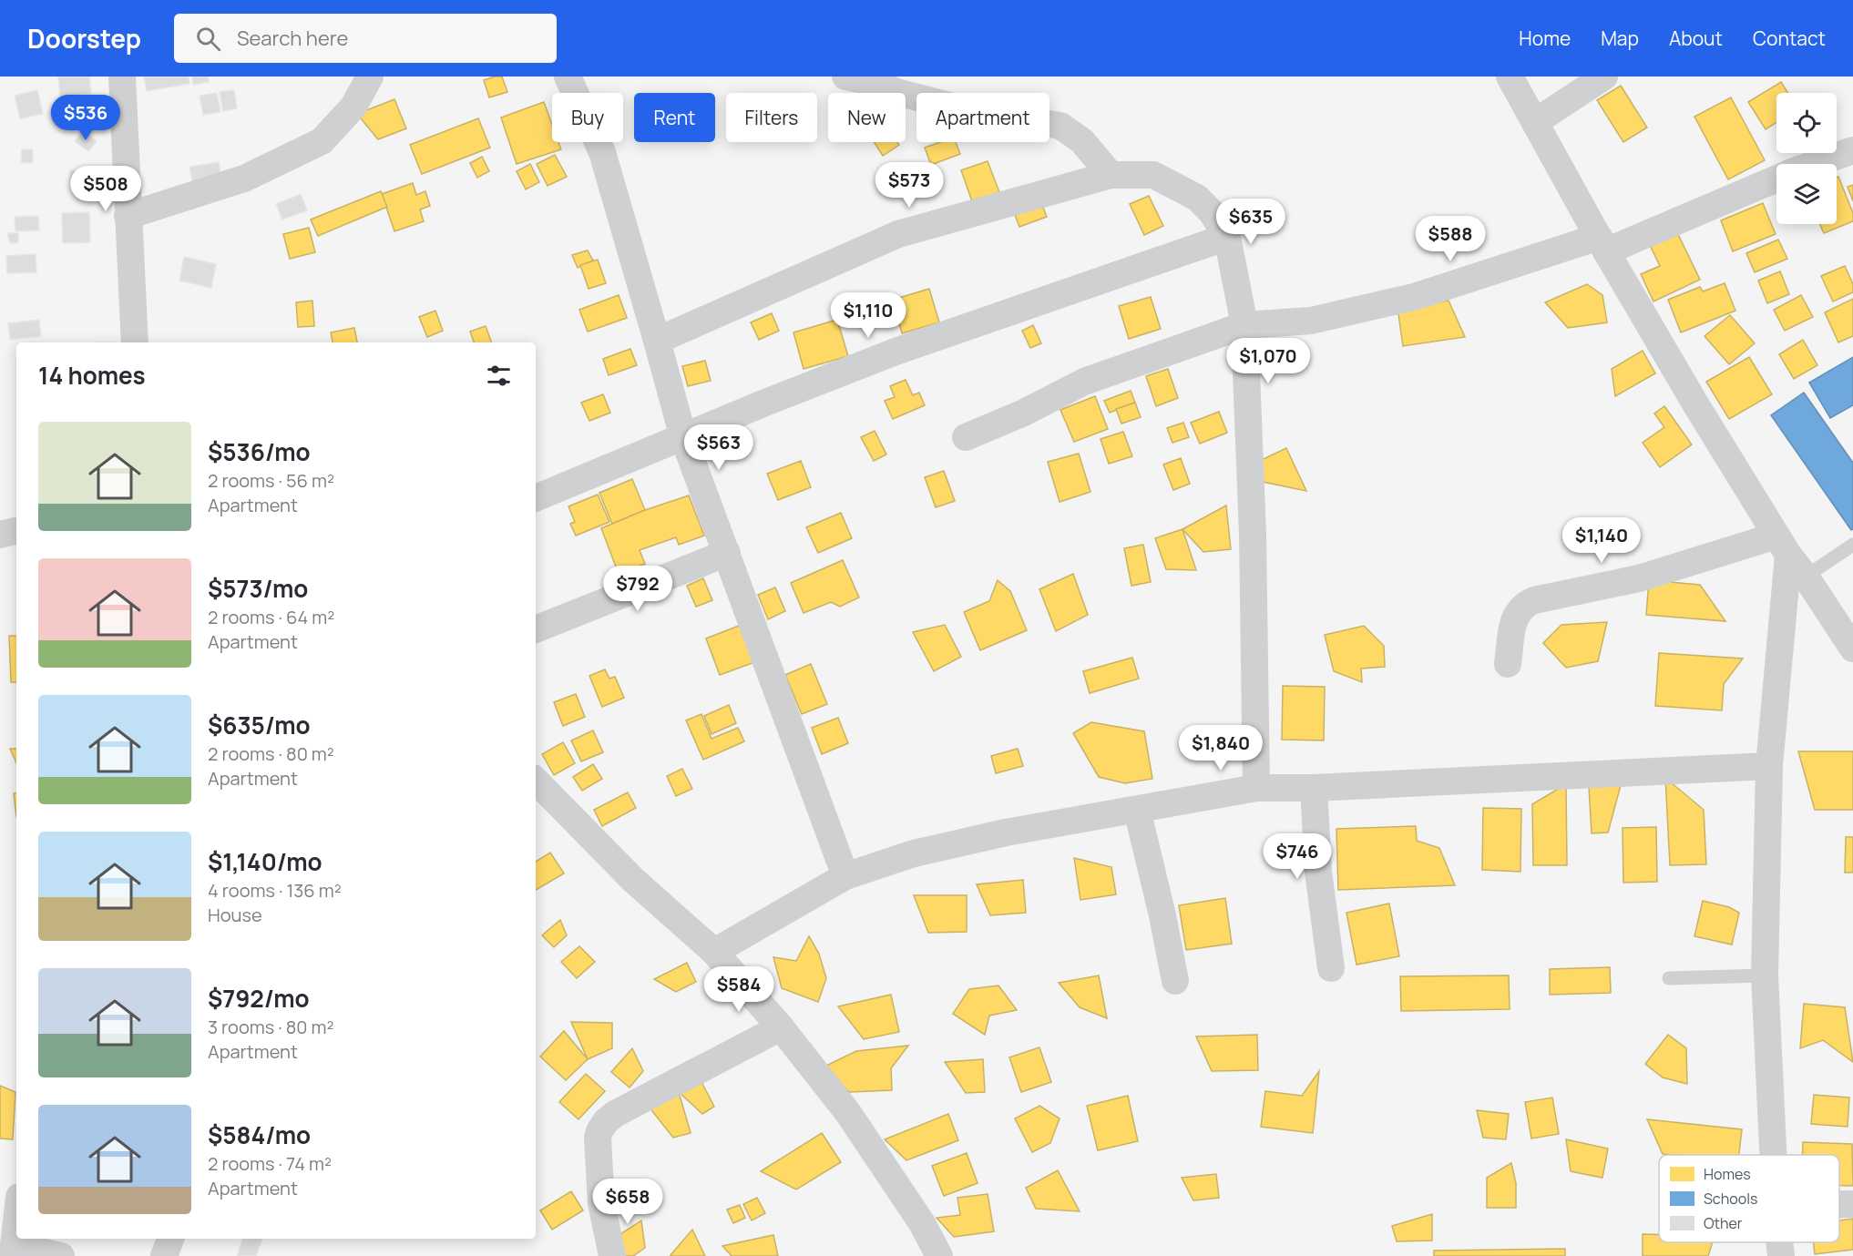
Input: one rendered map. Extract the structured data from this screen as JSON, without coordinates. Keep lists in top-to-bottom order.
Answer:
{
  "legend": ["Homes", "Schools", "Other"],
  "page": {
    "header": "Doorstep",
    "search": "Search here",
    "nav": [
      "Home",
      "Map",
      "About",
      "Contact"
    ],
    "chip": [
      "Buy",
      "Rent",
      "Filters",
      "New",
      "Apartment"
    ],
    "price": [
      "$536",
      "$573",
      "$508",
      "$635",
      "$588",
      "$1,110",
      "$1,070",
      "$563",
      "$1,140",
      "$792",
      "$1,840",
      "$746",
      "$584",
      "$658"
    ],
    "heading": "14 homes",
    "list": [
      {
        "name": "$536/mo",
        "note": "2 rooms · 56 m² · Apartment"
      },
      {
        "name": "$573/mo",
        "note": "2 rooms · 64 m² · Apartment"
      },
      {
        "name": "$635/mo",
        "note": "2 rooms · 80 m² · Apartment"
      },
      {
        "name": "$1,140/mo",
        "note": "4 rooms · 136 m² · House"
      },
      {
        "name": "$792/mo",
        "note": "3 rooms · 80 m² · Apartment"
      },
      {
        "name": "$584/mo",
        "note": "2 rooms · 74 m² · Apartment"
      }
    ]
  }
}
